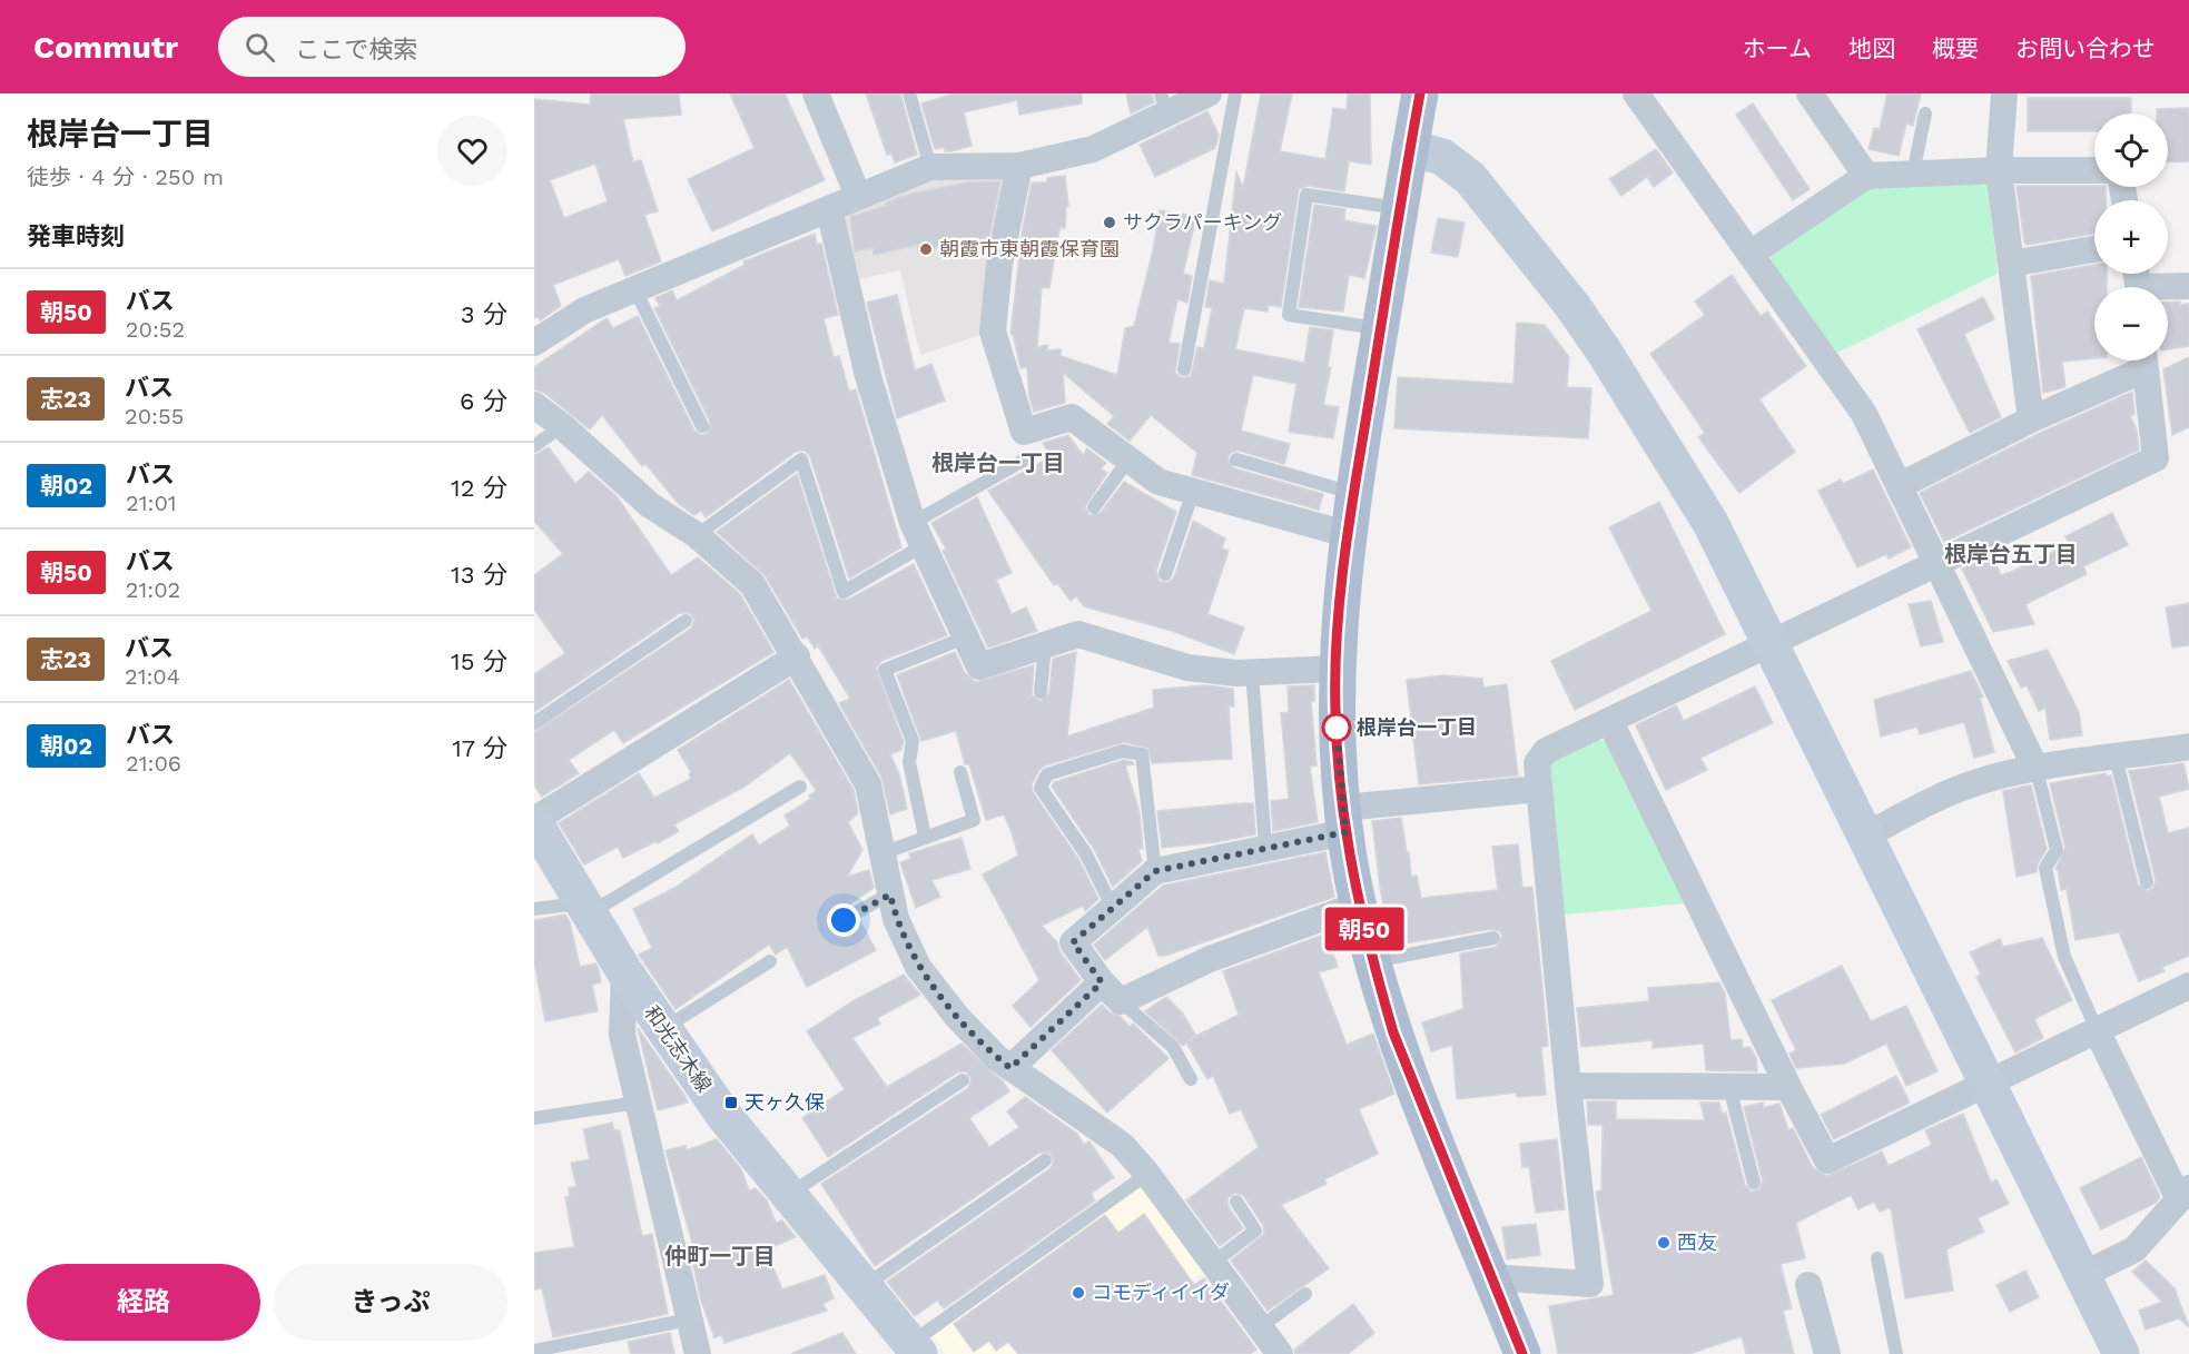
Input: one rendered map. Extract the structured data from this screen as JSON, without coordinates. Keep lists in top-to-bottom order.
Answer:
{
  "streets": {
    "street": ["和光志木線"]
  },
  "districts": ["根岸台一丁目", "根岸台五丁目", "仲町一丁目"],
  "places": {
    "other": [
      "サクラパーキング",
      "朝霞市東朝霞保育園",
      "根岸台一丁目",
      "西友",
      "コモディイイダ"
    ],
    "transit": ["天ヶ久保"]
  },
  "lines": ["bus line 朝50"],
  "page": {
    "header": "Commutr",
    "search": "ここで検索",
    "nav": [
      "ホーム",
      "地図",
      "概要",
      "お問い合わせ"
    ],
    "heading": [
      ["根岸台一丁目", "徒歩 · 4 分 · 250 m"],
      "発車時刻"
    ],
    "on_map": "朝50",
    "map_buttons": ["+", "−"],
    "list": [
      {
        "mark": "朝50",
        "name": "バス",
        "note": "20:52",
        "value": "3 分"
      },
      {
        "mark": "志23",
        "name": "バス",
        "note": "20:55",
        "value": "6 分"
      },
      {
        "mark": "朝02",
        "name": "バス",
        "note": "21:01",
        "value": "12 分"
      },
      {
        "mark": "朝50",
        "name": "バス",
        "note": "21:02",
        "value": "13 分"
      },
      {
        "mark": "志23",
        "name": "バス",
        "note": "21:04",
        "value": "15 分"
      },
      {
        "mark": "朝02",
        "name": "バス",
        "note": "21:06",
        "value": "17 分"
      }
    ],
    "buttons": ["経路", "きっぷ"]
  }
}
